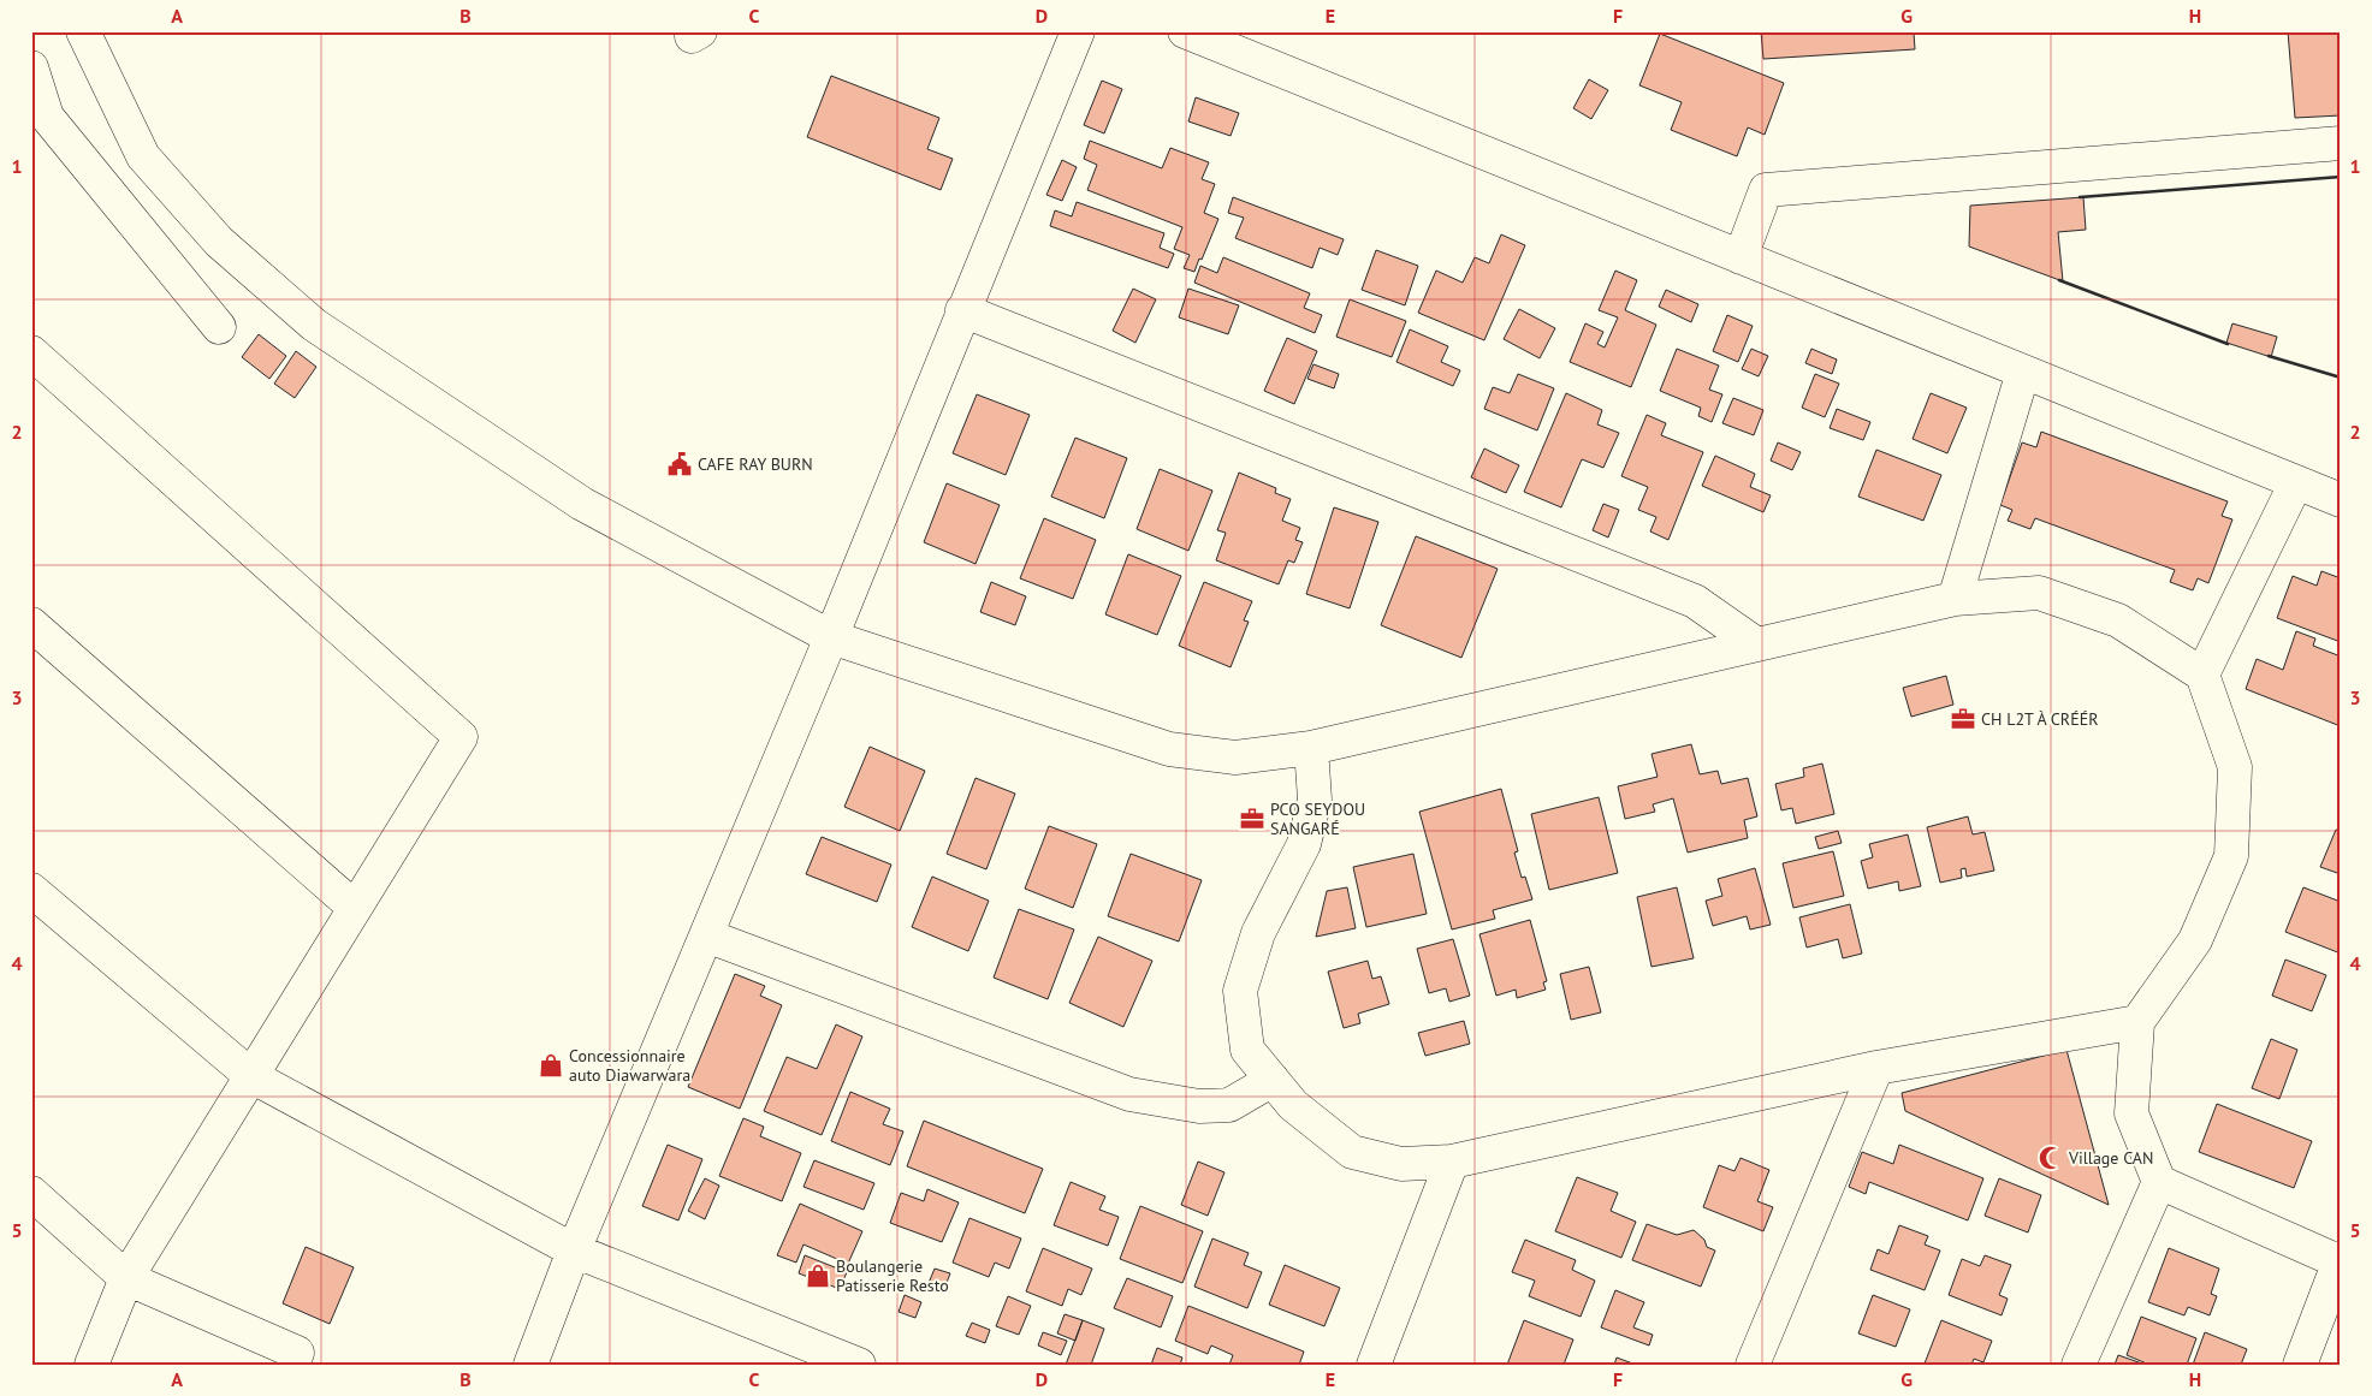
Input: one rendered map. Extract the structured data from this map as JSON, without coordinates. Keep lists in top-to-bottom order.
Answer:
{
  "places": {
    "public building": ["CAFE RAY BURN"],
    "office": ["CH L2T À CRÉÉR", "PCO SEYDOU SANGARÉ"],
    "shop": ["Concessionnaire auto Diawarwara", "Boulangerie Patisserie Resto"],
    "mosque": ["Village CAN"]
  },
  "grid": {
    "columns": [
      "A",
      "B",
      "C",
      "D",
      "E",
      "F",
      "G",
      "H"
    ],
    "rows": [
      "1",
      "2",
      "3",
      "4",
      "5"
    ]
  }
}
